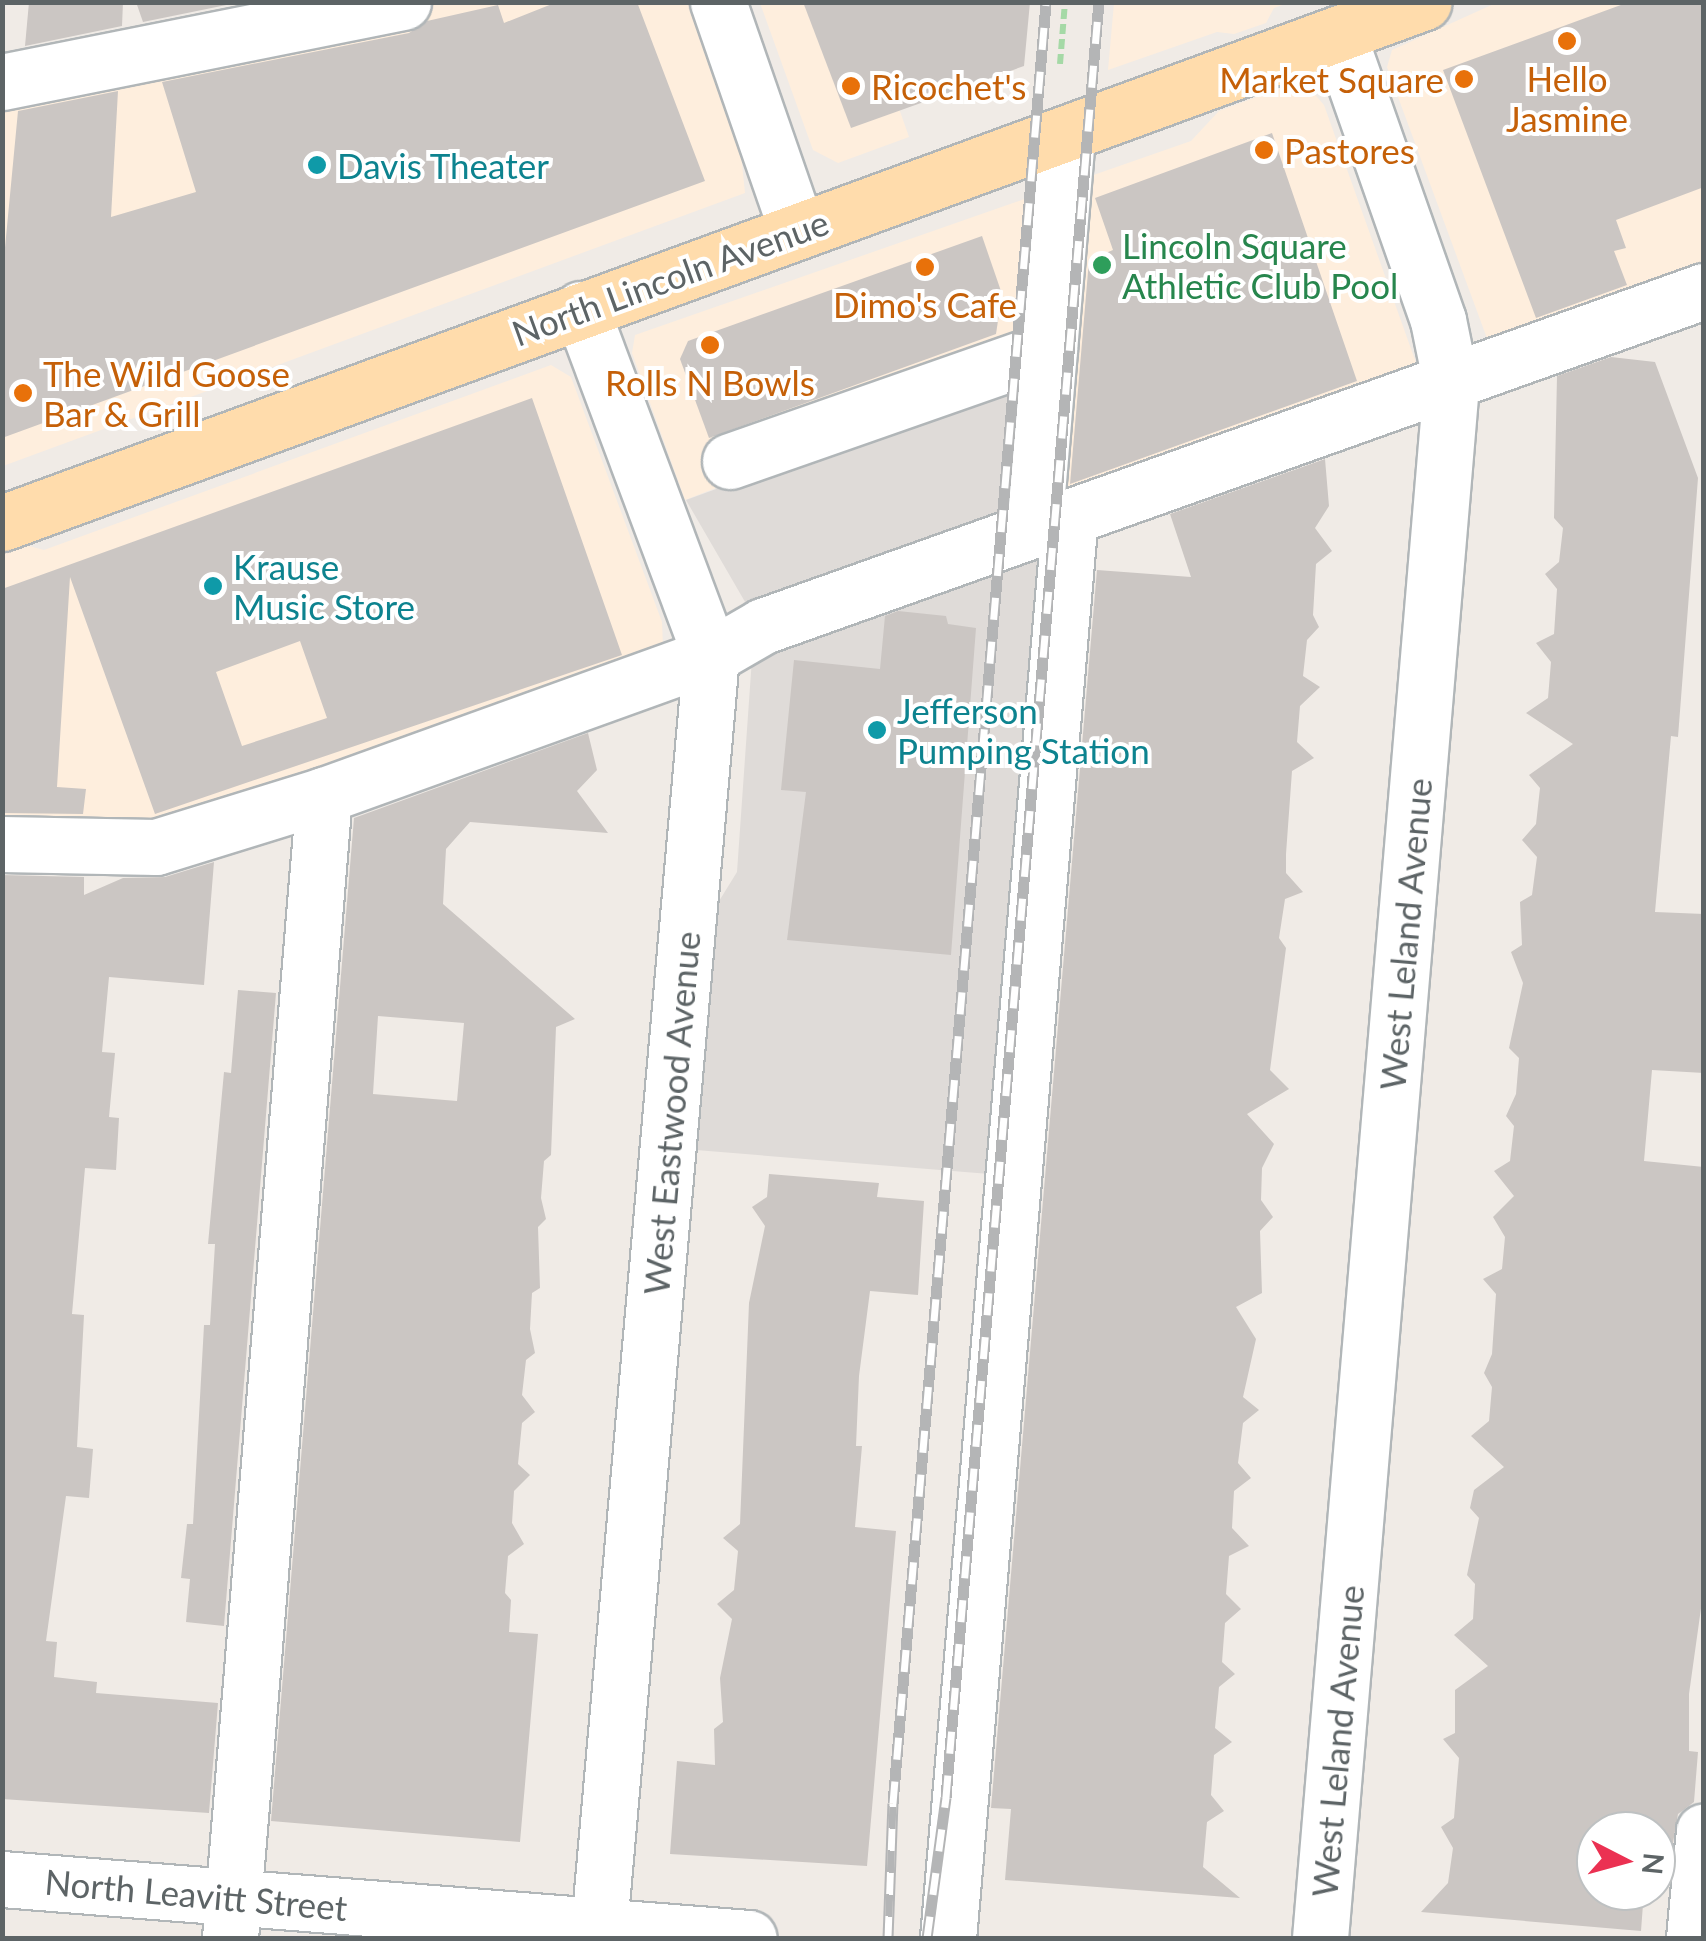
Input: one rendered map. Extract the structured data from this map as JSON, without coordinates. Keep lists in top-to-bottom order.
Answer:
{
  "streets": {
    "main road": ["North Lincoln Avenue"],
    "street": ["West Leland Avenue", "West Eastwood Avenue", "North Leavitt Street"]
  },
  "crossings": [
    ["North Lincoln Avenue", "West Leland Avenue"],
    ["North Lincoln Avenue", "West Eastwood Avenue"],
    ["West Eastwood Avenue", "North Leavitt Street"]
  ],
  "places": [
    "Hello Jasmine",
    "Market Square",
    "Ricochet's",
    "Pastores",
    "Davis Theater",
    "Lincoln Square Athletic Club Pool",
    "Dimo's Cafe",
    "Rolls N Bowls",
    "The Wild Goose Bar & Grill",
    "Krause Music Store",
    "Jefferson Pumping Station"
  ],
  "north": "right"
}
